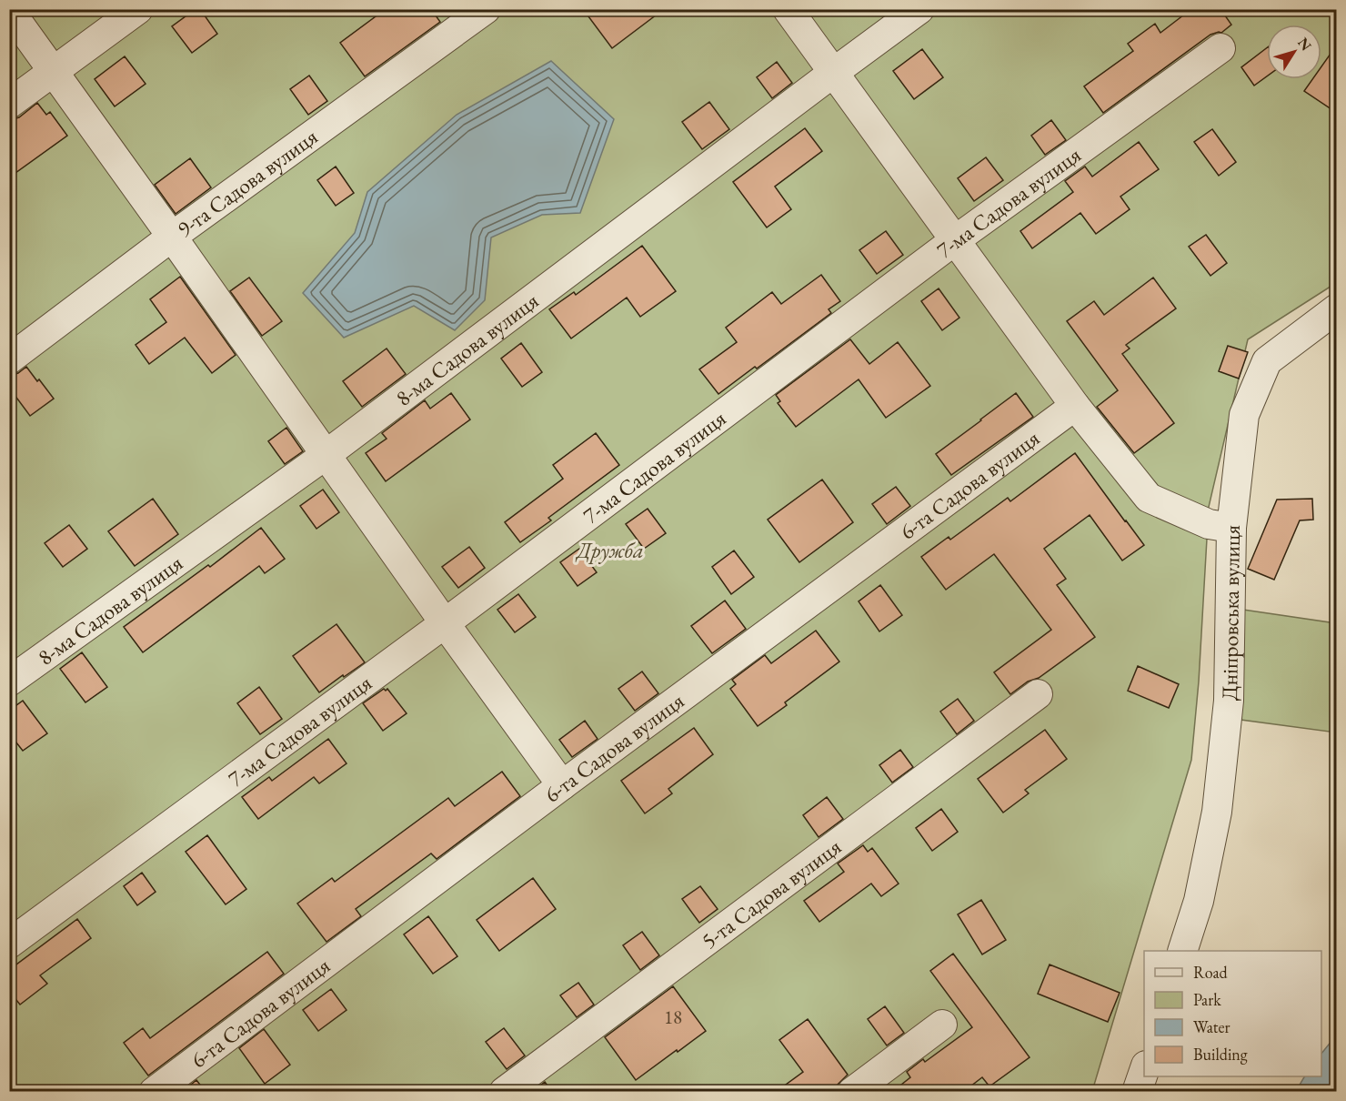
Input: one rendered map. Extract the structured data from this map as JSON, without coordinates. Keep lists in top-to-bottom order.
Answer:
{
  "streets": {
    "street": [
      "9-та Садова вулиця",
      "7-ма Садова вулиця",
      "8-ма Садова вулиця",
      "6-та Садова вулиця",
      "Дніпровська вулиця",
      "5-та Садова вулиця"
    ]
  },
  "parks": ["Дружба"],
  "house_numbers": ["18"],
  "legend": [
    "Road",
    "Park",
    "Water",
    "Building"
  ],
  "north": "top right"
}
